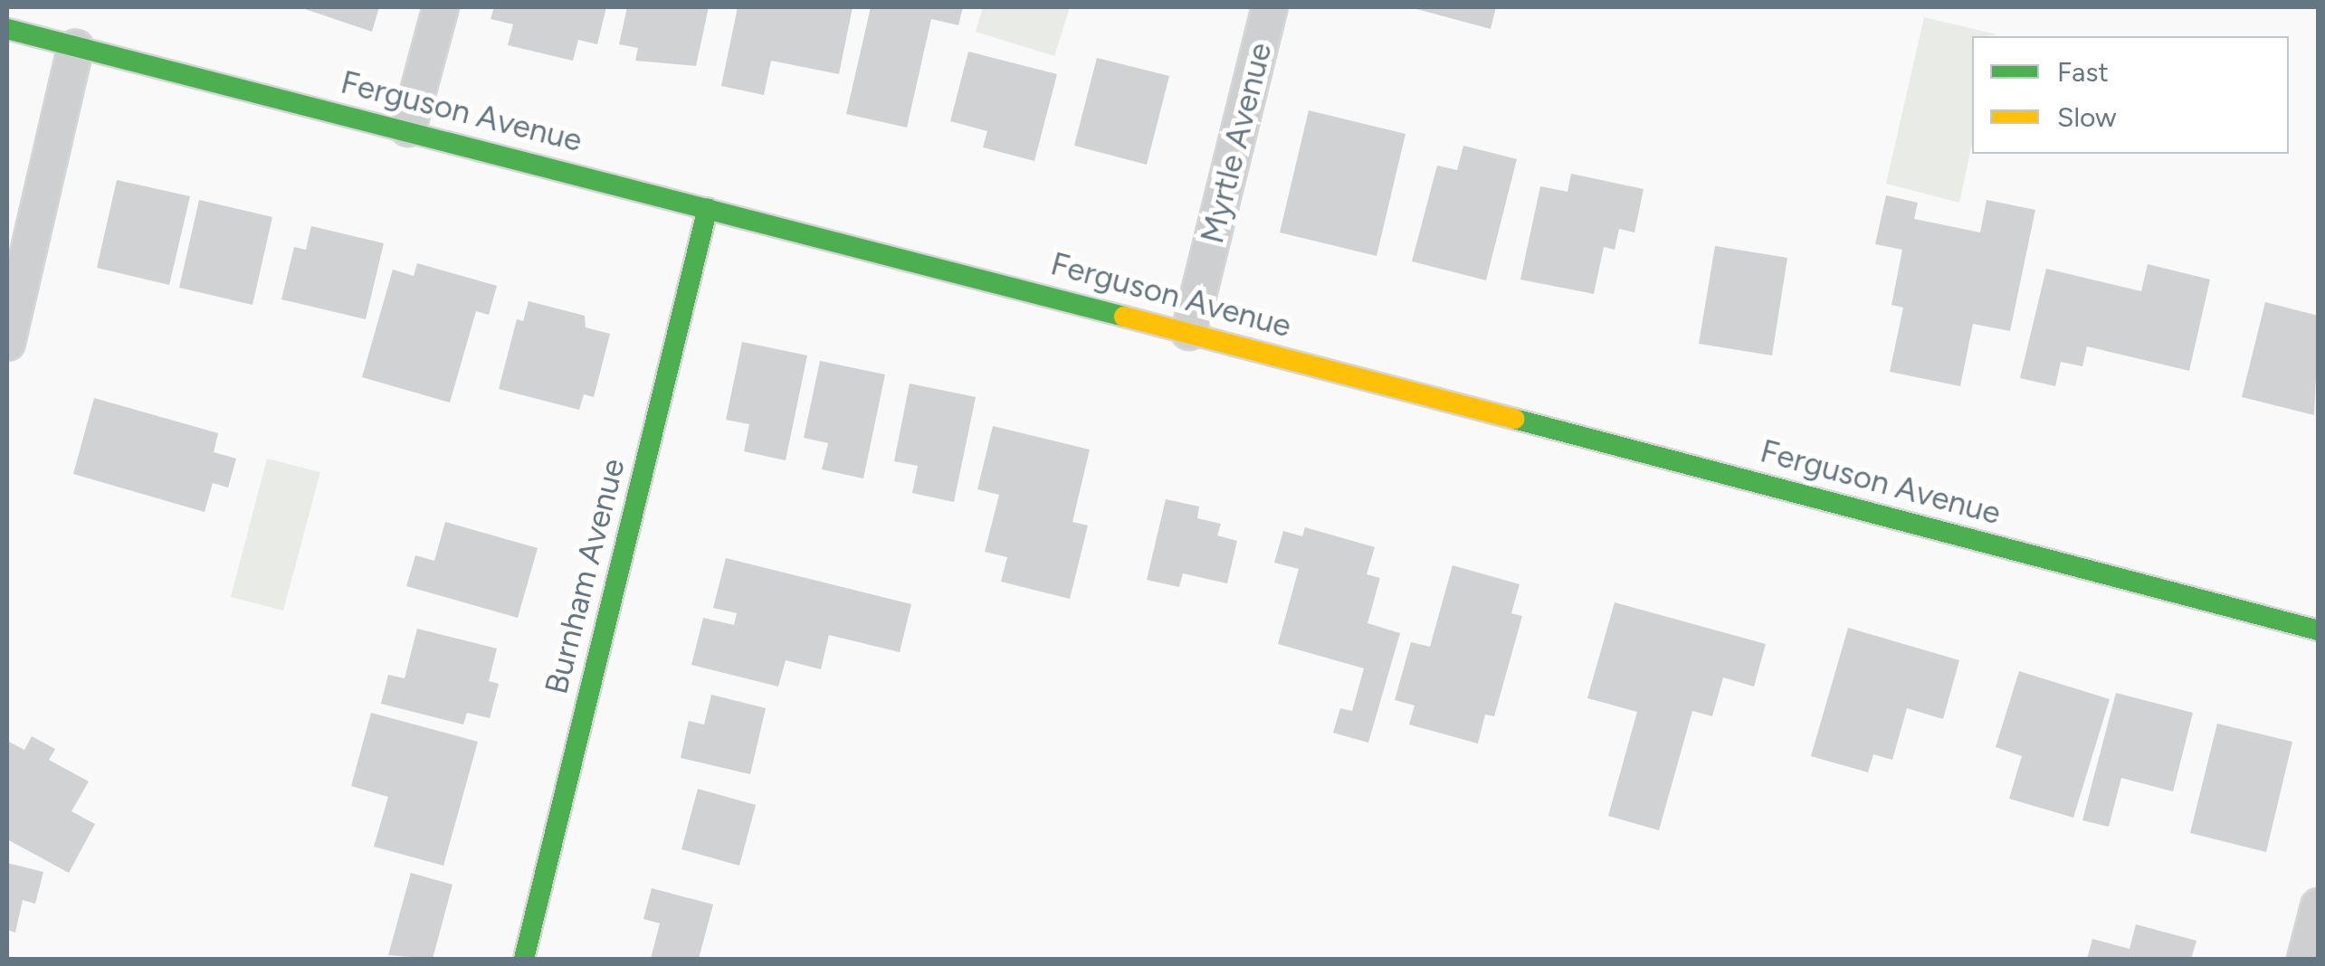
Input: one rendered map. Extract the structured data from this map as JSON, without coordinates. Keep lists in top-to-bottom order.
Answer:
{
  "streets": {
    "street": ["Ferguson Avenue", "Myrtle Avenue", "Burnham Avenue"]
  },
  "crossings": [
    ["Ferguson Avenue", "Myrtle Avenue"],
    ["Ferguson Avenue", "Burnham Avenue"]
  ],
  "legend": ["Fast", "Slow"]
}
